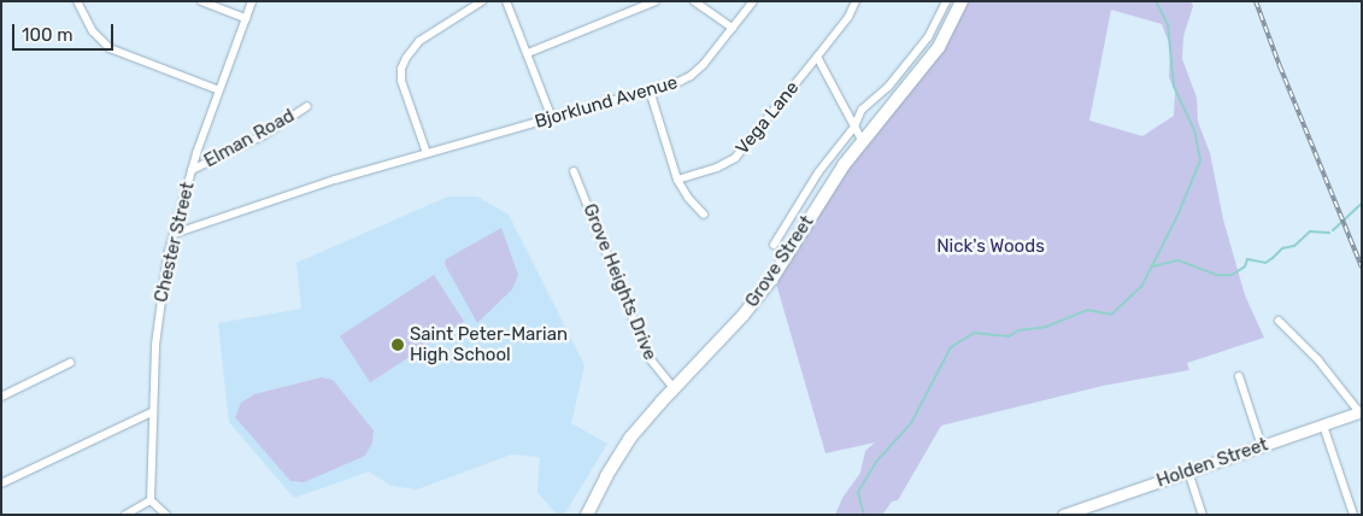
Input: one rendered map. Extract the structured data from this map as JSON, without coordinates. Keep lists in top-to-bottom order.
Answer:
{
  "streets": {
    "main road": ["Grove Street", "Holden Street"],
    "street": [
      "Bjorklund Avenue",
      "Vega Lane",
      "Elman Road",
      "Chester Street",
      "Grove Heights Drive"
    ]
  },
  "crossings": [
    ["Bjorklund Avenue", "Chester Street"],
    ["Elman Road", "Chester Street"],
    ["Grove Street", "Grove Heights Drive"]
  ],
  "parks": ["Nick's Woods"],
  "places": ["Saint Peter-Marian High School"],
  "scale_bar": "100 m"
}
